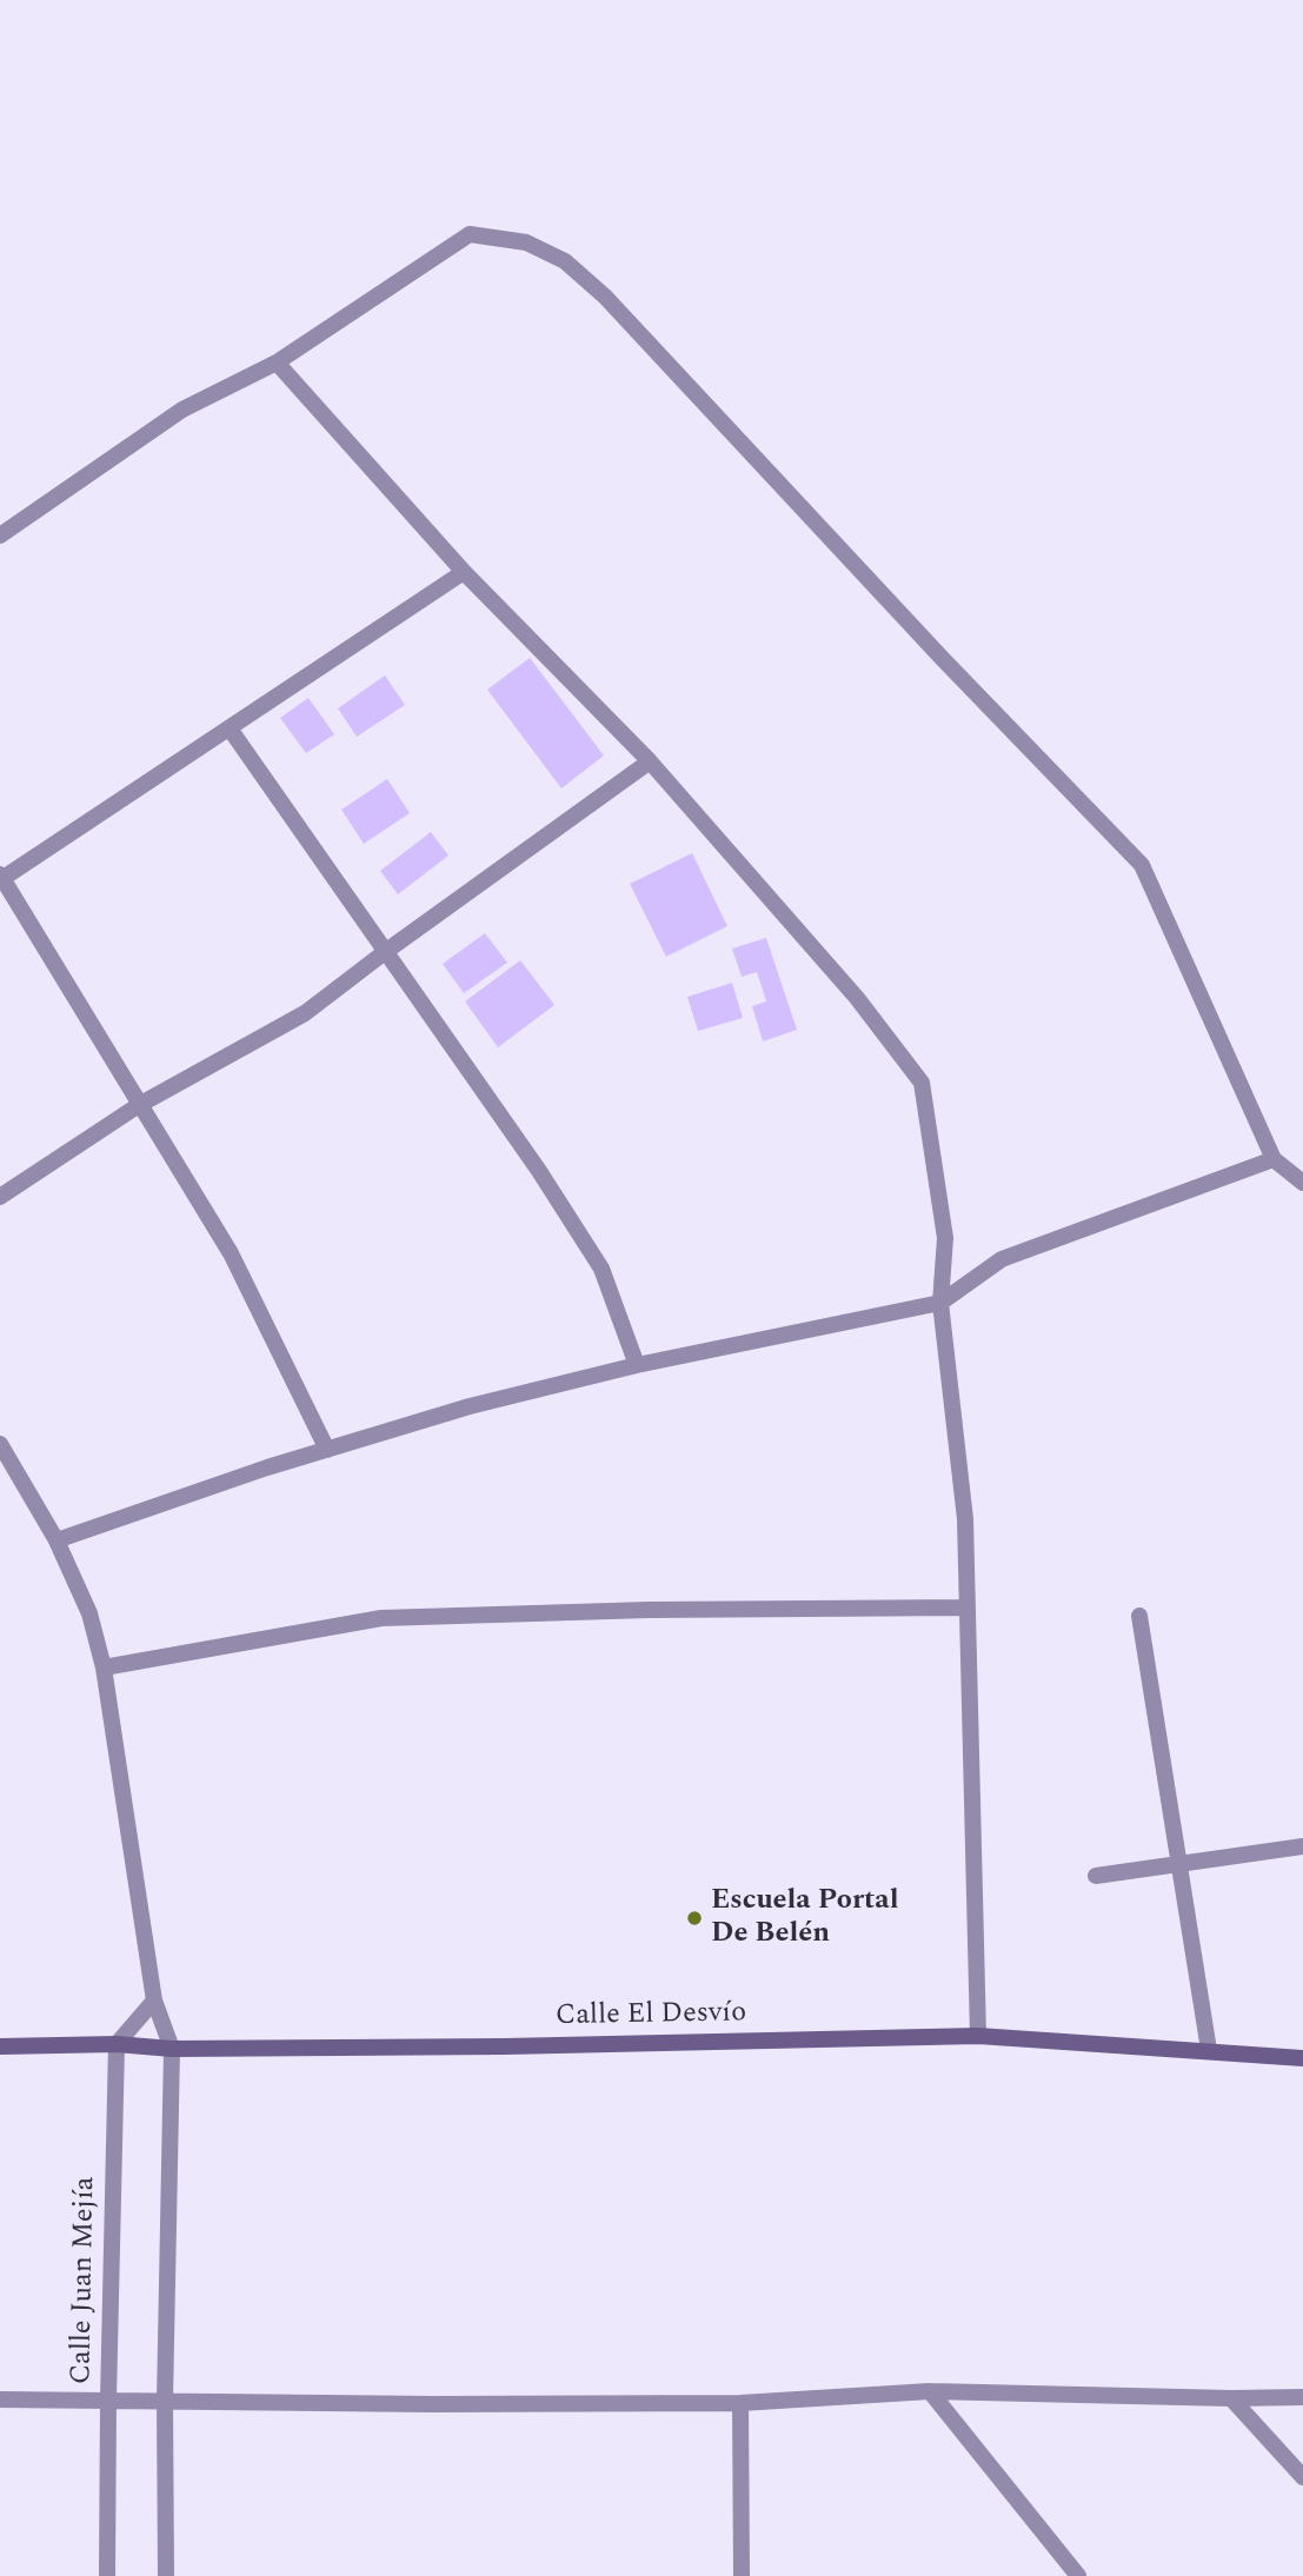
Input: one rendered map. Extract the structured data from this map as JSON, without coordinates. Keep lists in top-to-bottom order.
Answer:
{
  "streets": {
    "street": ["Calle El Desvío", "Calle Juan Mejía"]
  },
  "crossings": [
    ["Calle El Desvío", "Calle Juan Mejía"]
  ],
  "places": ["Escuela Portal De Belén"]
}
